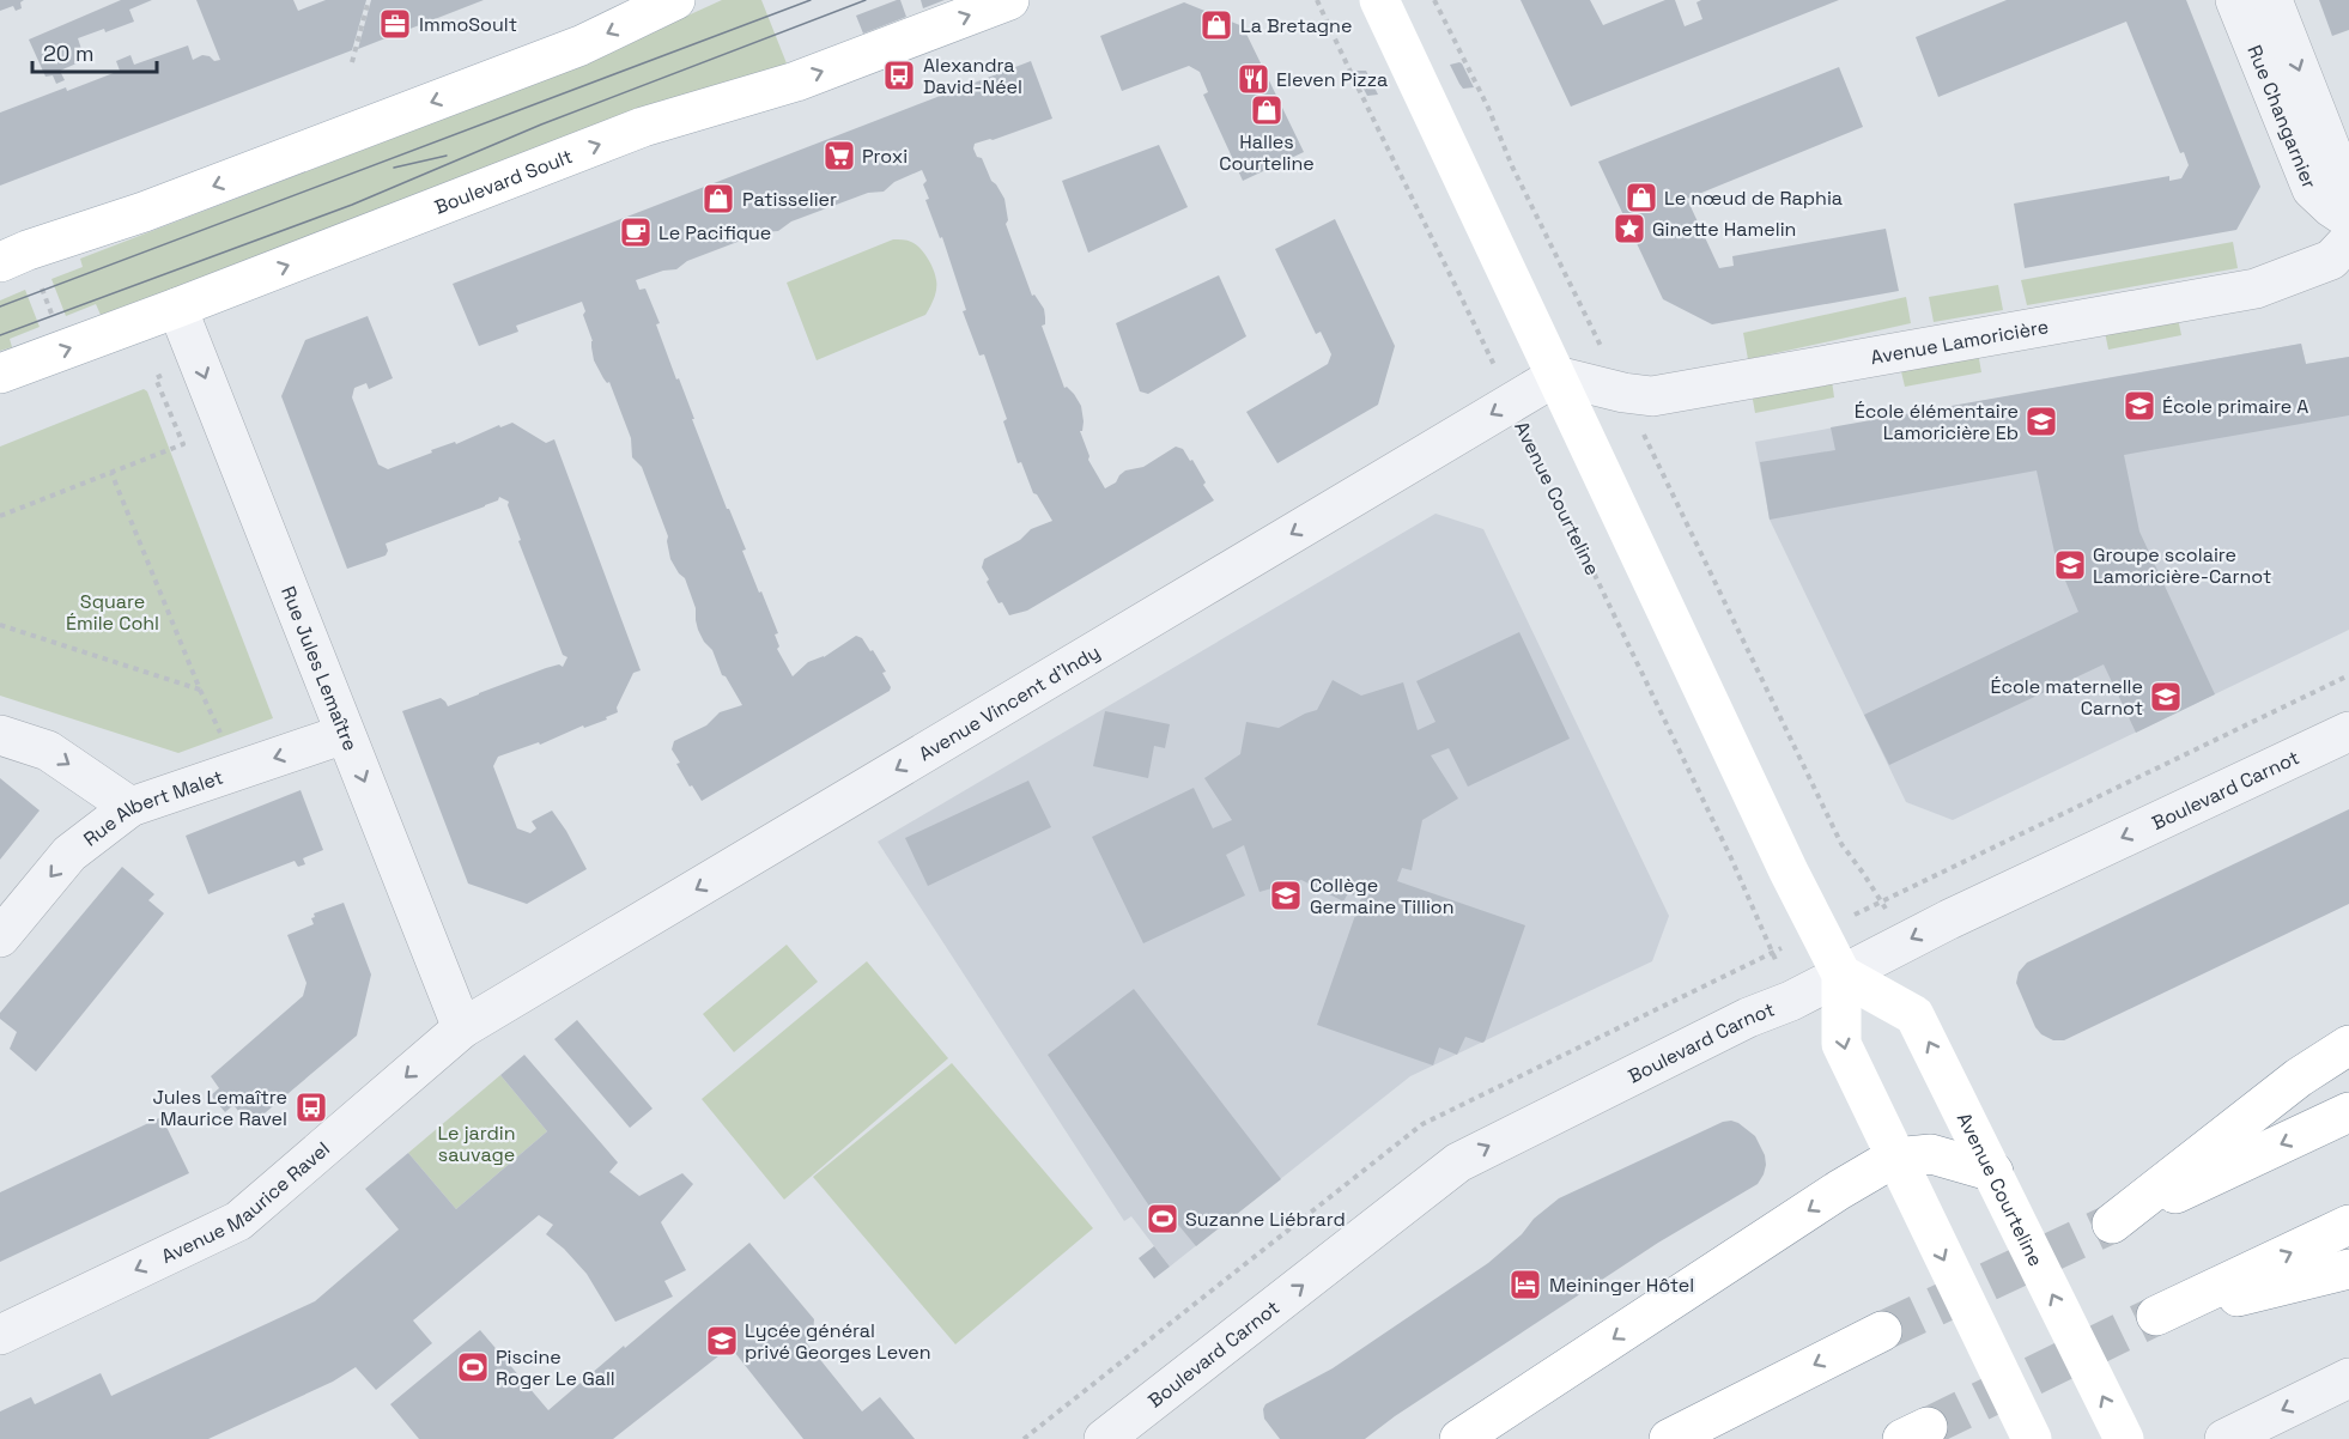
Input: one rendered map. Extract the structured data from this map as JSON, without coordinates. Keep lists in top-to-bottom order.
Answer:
{
  "streets": {
    "main road": ["Boulevard Soult", "Avenue Courteline"],
    "street": [
      "Rue Changarnier",
      "Avenue Lamoricière",
      "Rue Jules Lemaître",
      "Avenue Vincent d'Indy",
      "Boulevard Carnot",
      "Rue Albert Malet",
      "Avenue Maurice Ravel"
    ]
  },
  "crossings": [
    ["Boulevard Soult", "Rue Jules Lemaître"],
    ["Avenue Lamoricière", "Avenue Vincent d'Indy"],
    ["Avenue Courteline", "Avenue Vincent d'Indy"],
    ["Avenue Courteline", "Boulevard Carnot"],
    ["Rue Jules Lemaître", "Avenue Vincent d'Indy"],
    ["Rue Jules Lemaître", "Rue Albert Malet"],
    ["Rue Jules Lemaître", "Avenue Maurice Ravel"],
    ["Avenue Vincent d'Indy", "Avenue Maurice Ravel"]
  ],
  "one_way": [
    "Rue Jules Lemaître",
    "Avenue Vincent d'Indy",
    "Rue Albert Malet",
    "Avenue Maurice Ravel"
  ],
  "parks": ["Square Émile Cohl", "Le jardin sauvage"],
  "places": {
    "office": ["ImmoSoult"],
    "shop": [
      "La Bretagne",
      "Halles Courteline",
      "Le nœud de Raphia",
      "Patisselier"
    ],
    "bus stop": ["Alexandra David-Néel", "Jules Lemaître - Maurice Ravel"],
    "restaurant": ["Eleven Pizza"],
    "supermarket": ["Proxi"],
    "place": ["Ginette Hamelin"],
    "cafe": ["Le Pacifique"],
    "school or university": [
      "École primaire A",
      "École élémentaire Lamoricière Eb",
      "Groupe scolaire Lamoricière-Carnot",
      "École maternelle Carnot",
      "Collège Germaine Tillion",
      "Lycée général privé Georges Leven"
    ],
    "sports": ["Suzanne Liébrard", "Piscine Roger Le Gall"],
    "hotel": ["Meininger Hôtel"]
  },
  "scale_bar": "20 m"
}
